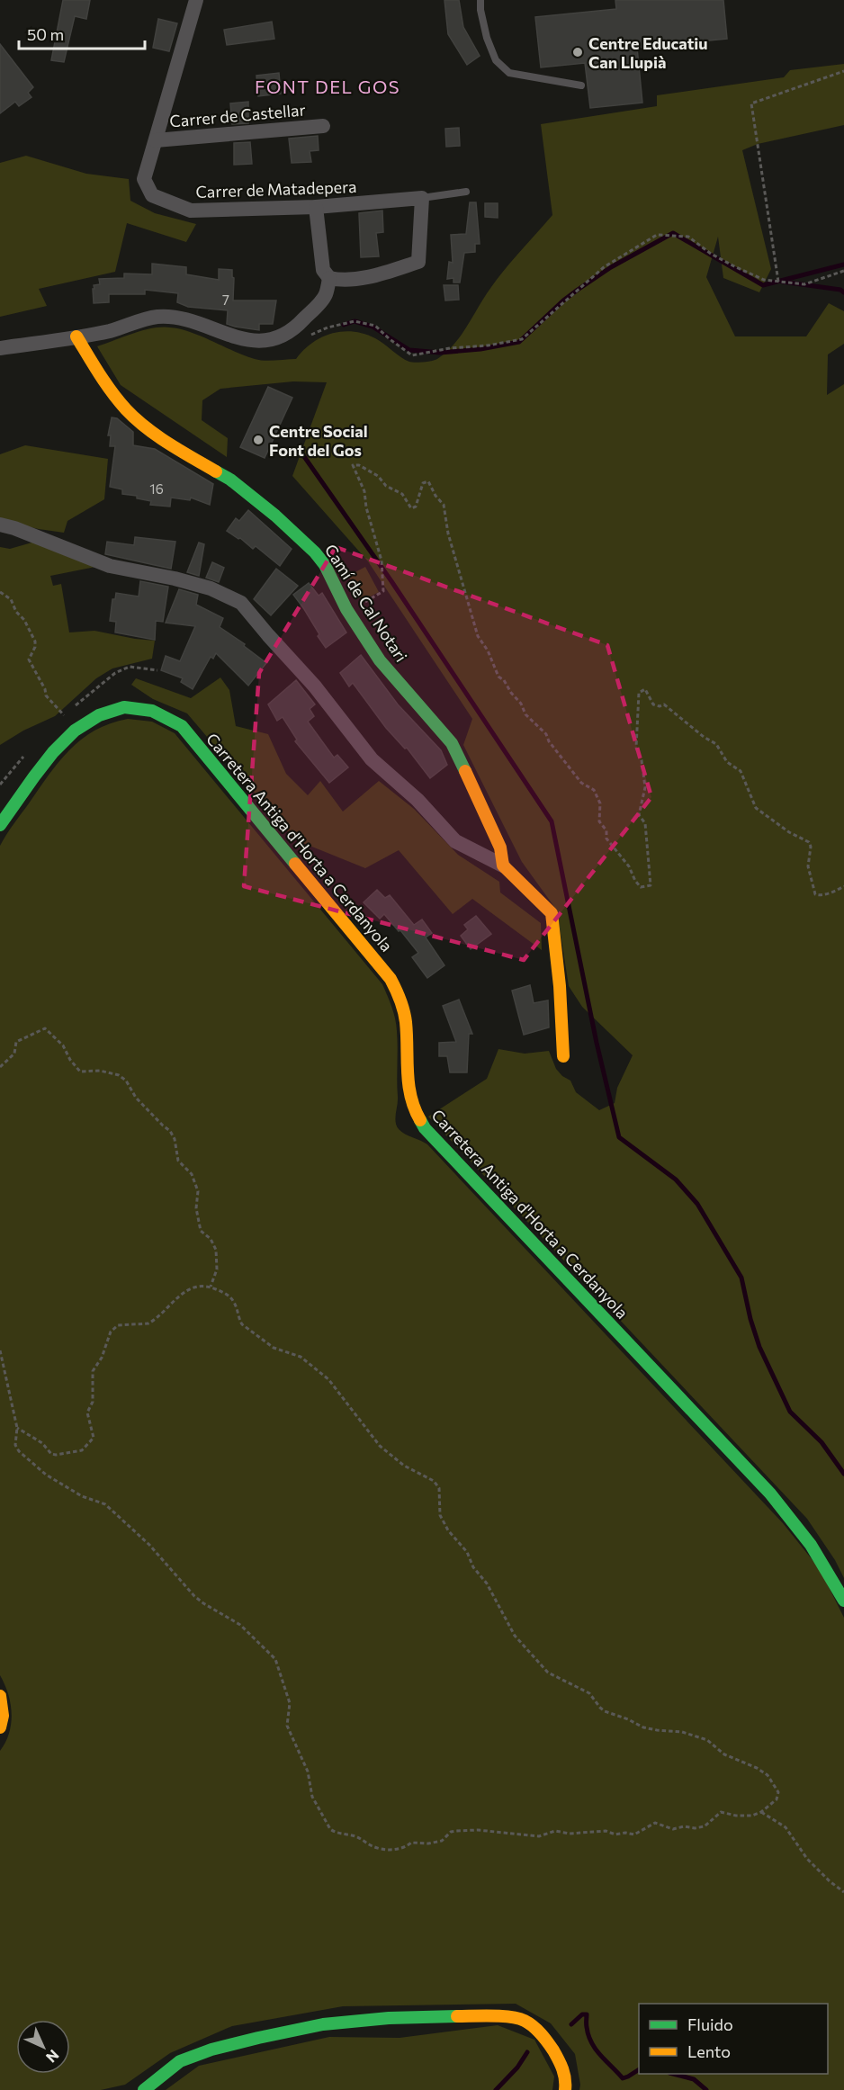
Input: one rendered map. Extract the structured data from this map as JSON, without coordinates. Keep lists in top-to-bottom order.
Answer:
{
  "streets": {
    "street": [
      "Carrer de Castellar",
      "Carrer de Matadepera",
      "Camí de Cal Notari",
      "Carretera Antiga d'Horta a Cerdanyola"
    ]
  },
  "crossings": [
    ["Carrer de Castellar", "Carrer de Matadepera"]
  ],
  "districts": ["FONT DEL GOS"],
  "places": ["Centre Educatiu Can Llupià", "Centre Social Font del Gos"],
  "house_numbers": ["7", "16"],
  "legend": ["Fluido", "Lento"],
  "scale_bar": "50 m",
  "north": "bottom right"
}
